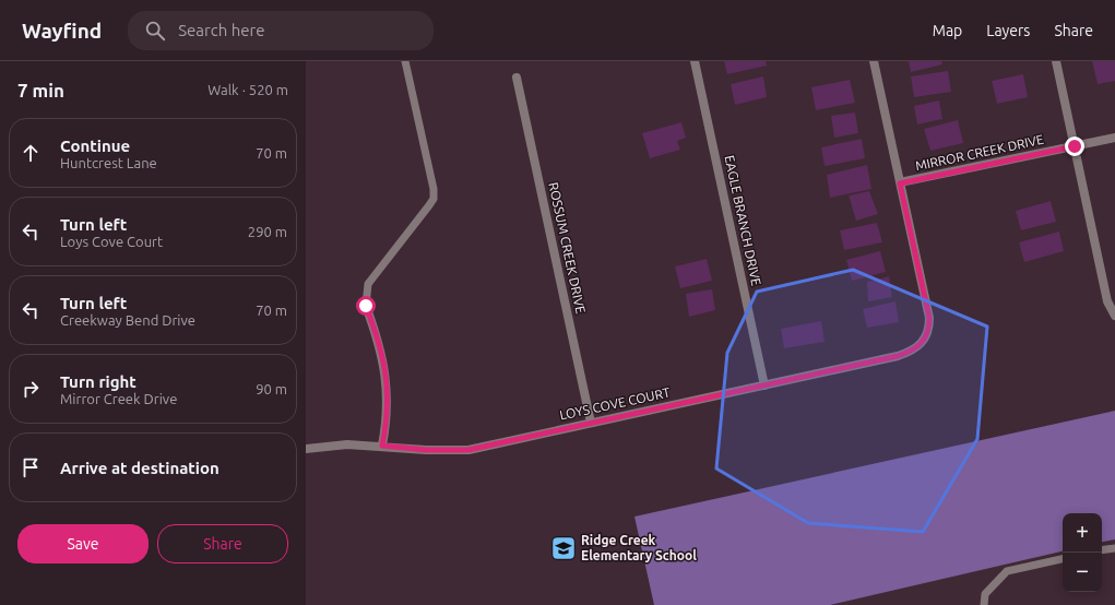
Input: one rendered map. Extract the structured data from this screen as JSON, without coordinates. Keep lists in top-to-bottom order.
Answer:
{
  "streets": {
    "street": [
      "MIRROR CREEK DRIVE",
      "EAGLE BRANCH DRIVE",
      "ROSSUM CREEK DRIVE",
      "LOYS COVE COURT"
    ]
  },
  "crossings": [
    ["MIRROR CREEK DRIVE", "LOYS COVE COURT"],
    ["EAGLE BRANCH DRIVE", "LOYS COVE COURT"],
    ["ROSSUM CREEK DRIVE", "LOYS COVE COURT"]
  ],
  "places": {
    "school or university": ["Ridge Creek Elementary School"]
  },
  "page": {
    "header": "Wayfind",
    "search": "Search here",
    "nav": ["Map", "Layers", "Share"],
    "heading": ["7 min", "Walk · 520 m"],
    "list": [
      ["Continue", "Huntcrest Lane", "70 m"],
      ["Turn left", "Loys Cove Court", "290 m"],
      ["Turn left", "Creekway Bend Drive", "70 m"],
      ["Turn right", "Mirror Creek Drive", "90 m"],
      "Arrive at destination"
    ],
    "buttons": ["Save", "Share"],
    "map_buttons": ["+", "−"]
  }
}
